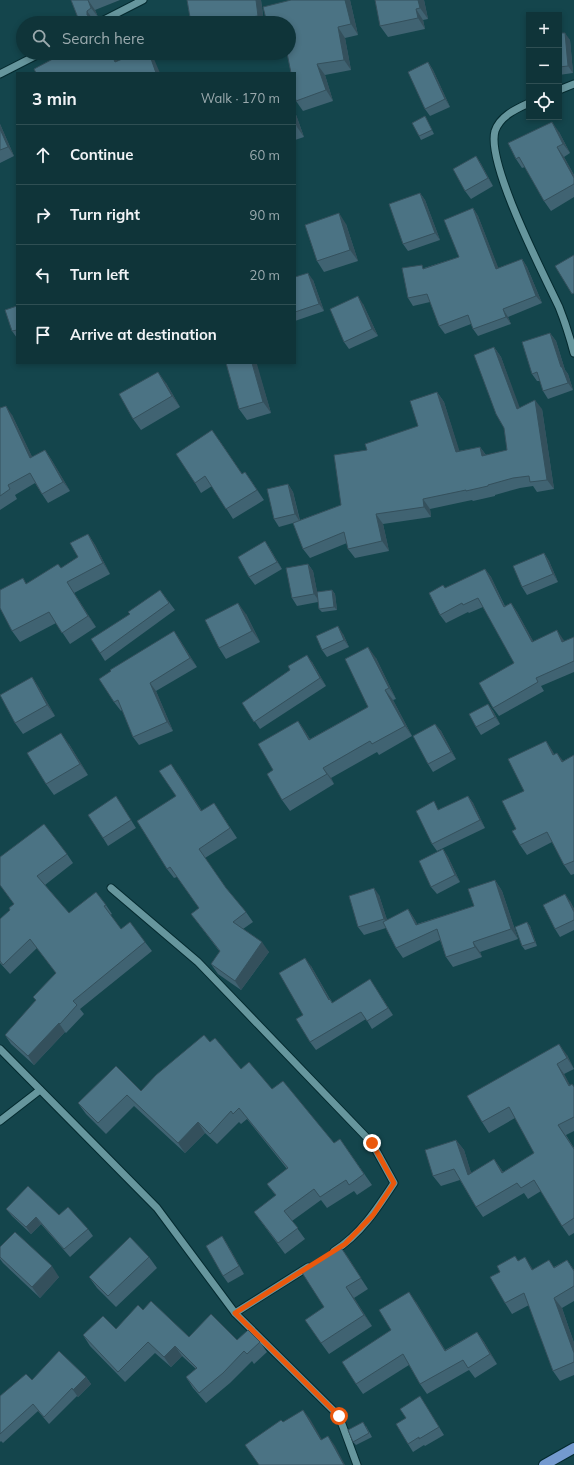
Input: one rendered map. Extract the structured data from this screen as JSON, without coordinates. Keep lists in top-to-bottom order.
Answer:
{
  "page": {
    "map_buttons": ["+", "−"],
    "search": "Search here",
    "heading": ["3 min", "Walk · 170 m"],
    "list": [
      ["Continue", "60 m"],
      ["Turn right", "90 m"],
      ["Turn left", "20 m"],
      "Arrive at destination"
    ]
  }
}
